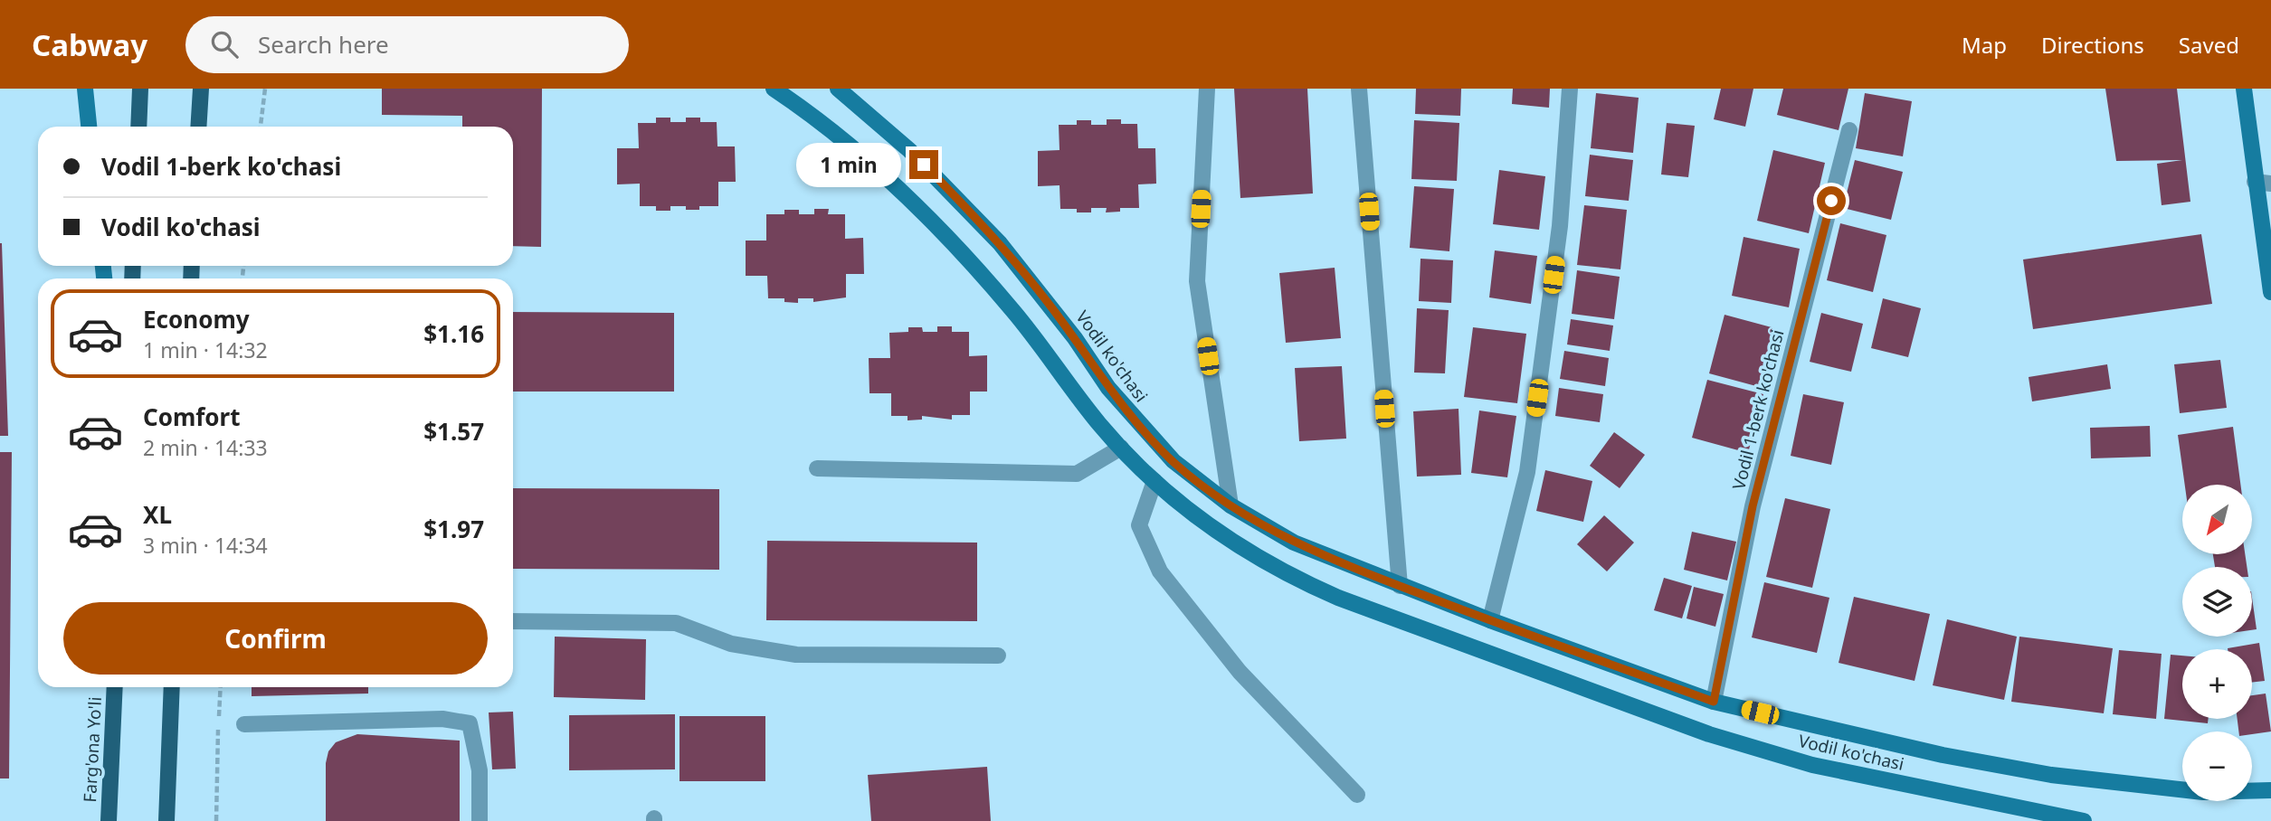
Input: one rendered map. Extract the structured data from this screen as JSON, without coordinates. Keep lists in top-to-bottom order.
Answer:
{
  "streets": {
    "main road": ["Farg'ona Yo'li"],
    "street": ["Vodil ko'chasi", "Vodil 1-berk ko'chasi"]
  },
  "crossings": [
    ["Vodil ko'chasi", "Vodil 1-berk ko'chasi"]
  ],
  "north": "bottom left",
  "page": {
    "header": "Cabway",
    "search": "Search here",
    "nav": ["Map", "Directions", "Saved"],
    "banner": ["Vodil 1-berk ko'chasi", "Vodil ko'chasi"],
    "bubble": "1 min",
    "list": [
      {
        "name": "Economy",
        "note": "1 min · 14:32",
        "value": "$1.16"
      },
      {
        "name": "Comfort",
        "note": "2 min · 14:33",
        "value": "$1.57"
      },
      {
        "name": "XL",
        "note": "3 min · 14:34",
        "value": "$1.97"
      }
    ],
    "map_buttons": ["+", "−"],
    "buttons": "Confirm"
  }
}
